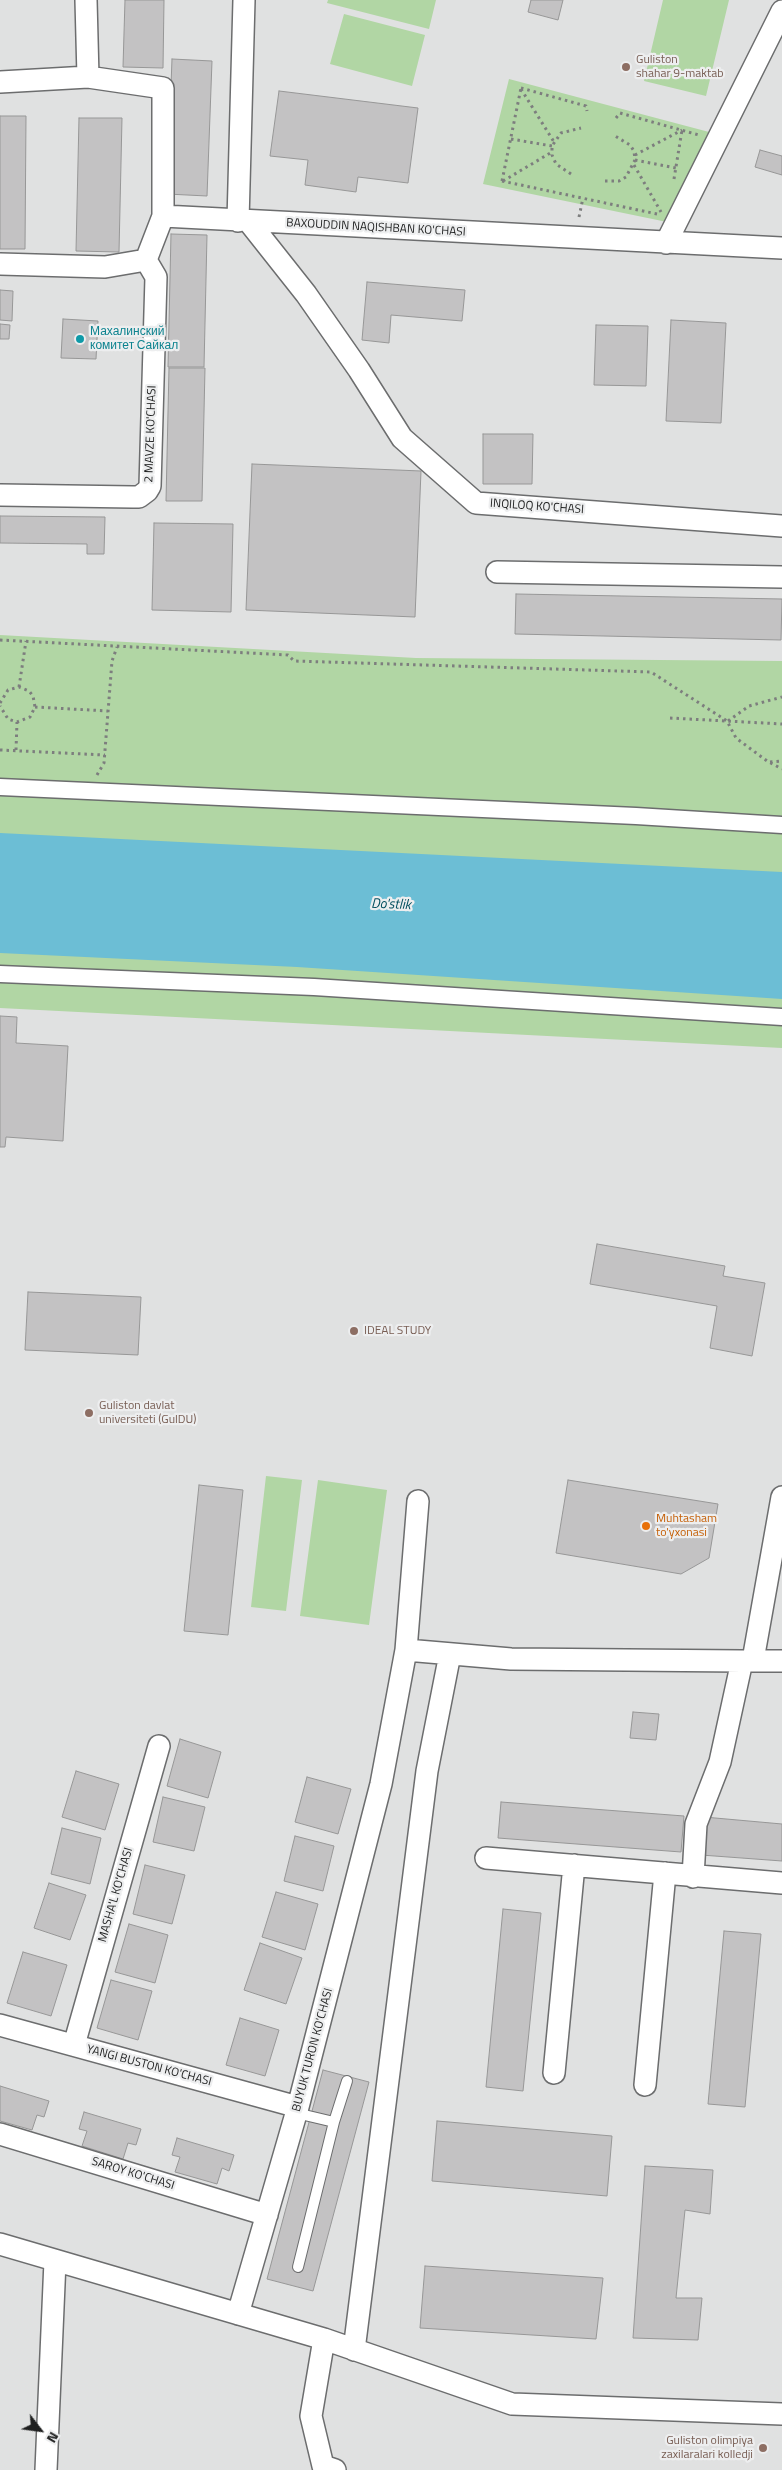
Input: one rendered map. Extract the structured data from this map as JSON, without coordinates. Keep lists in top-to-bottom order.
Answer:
{
  "streets": {
    "street": [
      "BAXOUDDIN NAQISHBAN KO'CHASI",
      "2 MAVZE KO'CHASI",
      "INQILOQ KO'CHASI",
      "MASHA'L KO'CHASI",
      "BUYUK TURON KO'CHASI",
      "YANGI BUSTON KO'CHASI",
      "SAROY KO'CHASI"
    ]
  },
  "crossings": [
    ["BAXOUDDIN NAQISHBAN KO'CHASI", "INQILOQ KO'CHASI"],
    ["MASHA'L KO'CHASI", "YANGI BUSTON KO'CHASI"],
    ["BUYUK TURON KO'CHASI", "YANGI BUSTON KO'CHASI"],
    ["BUYUK TURON KO'CHASI", "SAROY KO'CHASI"]
  ],
  "water": ["Do'stlik"],
  "places": [
    "Guliston shahar 9-maktab",
    "Махалинский комитет Сайкал",
    "IDEAL STUDY",
    "Guliston davlat universiteti (GulDU)",
    "Muhtasham to'yxonasi",
    "Guliston olimpiya zaxilaralari kolledji"
  ],
  "north": "bottom right"
}
